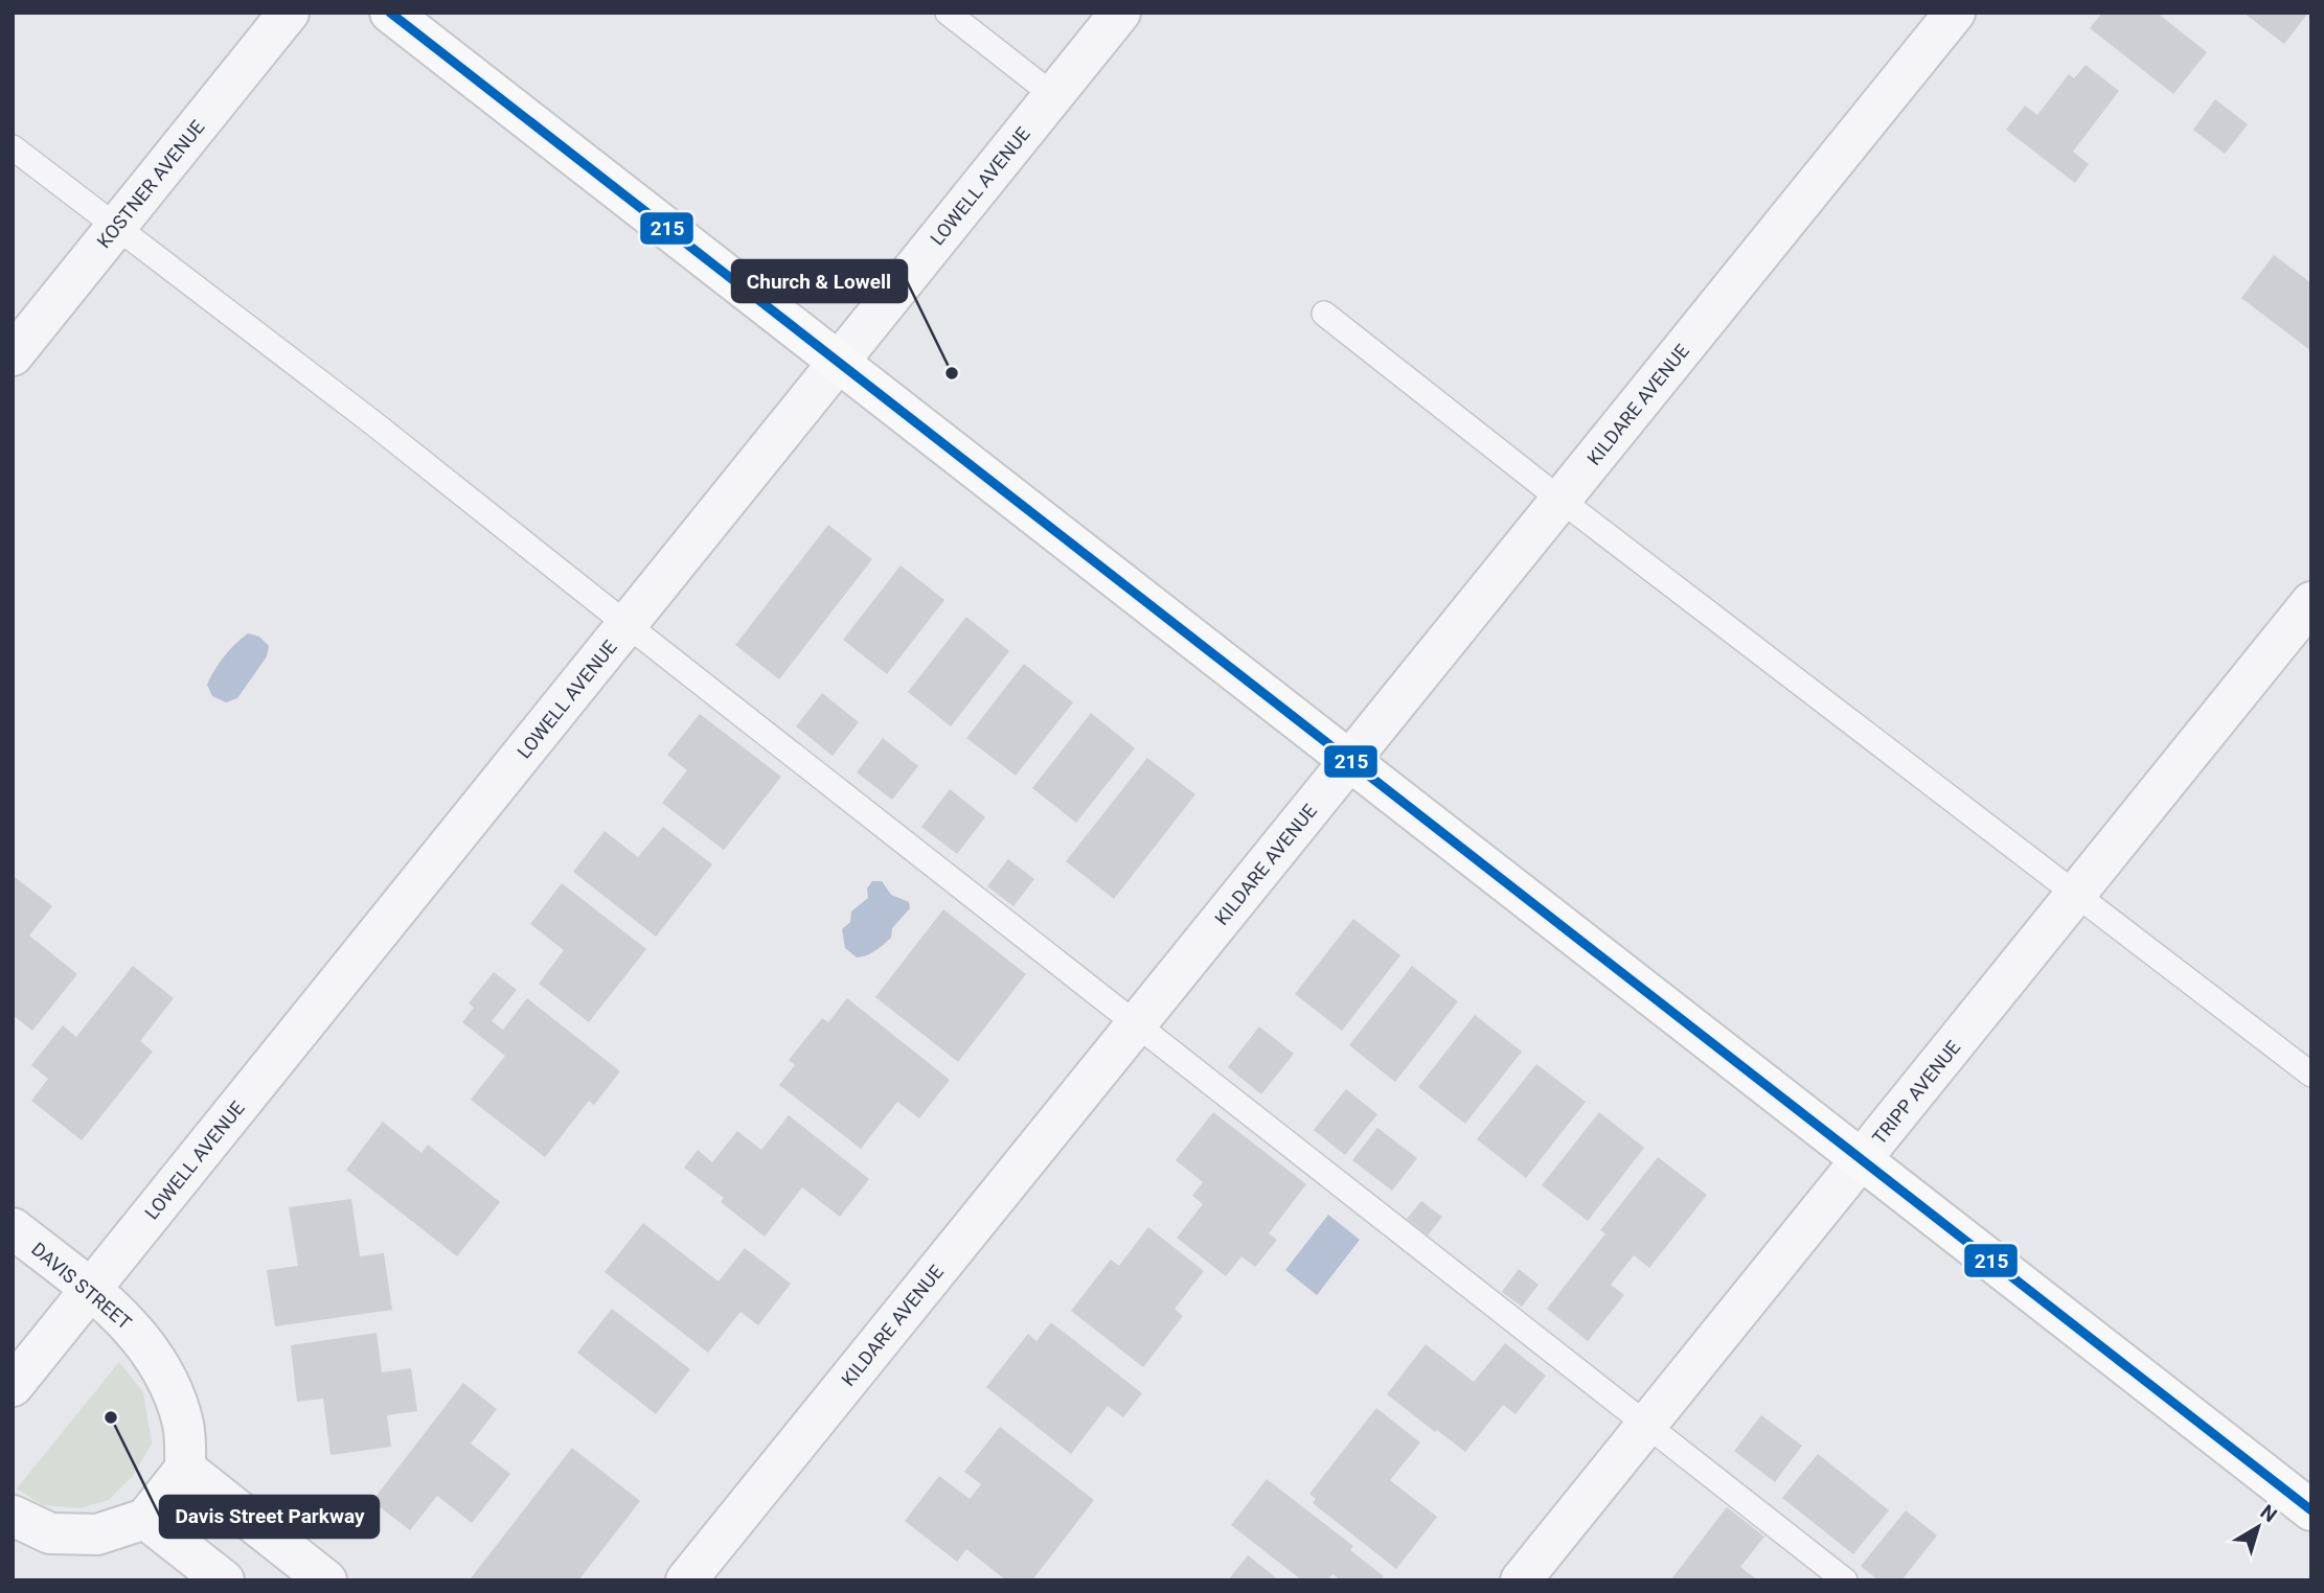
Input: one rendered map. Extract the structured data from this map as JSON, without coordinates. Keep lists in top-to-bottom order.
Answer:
{
  "streets": {
    "street": [
      "KOSTNER AVENUE",
      "LOWELL AVENUE",
      "KILDARE AVENUE",
      "TRIPP AVENUE",
      "DAVIS STREET"
    ]
  },
  "crossings": [
    ["LOWELL AVENUE", "DAVIS STREET"]
  ],
  "places": ["Church & Lowell", "Davis Street Parkway"],
  "lines": ["transit line 215"],
  "north": "top right"
}
